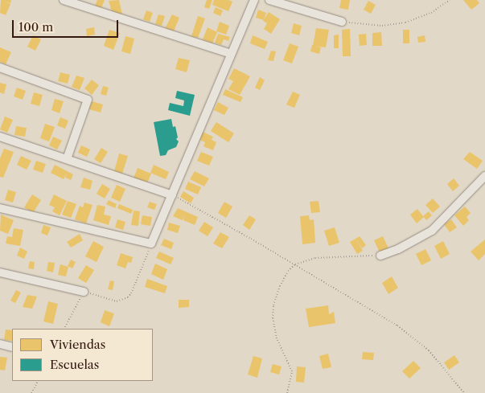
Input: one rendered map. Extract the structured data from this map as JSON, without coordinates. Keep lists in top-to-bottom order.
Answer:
{
  "legend": ["Viviendas", "Escuelas"],
  "scale_bar": "100 m"
}
